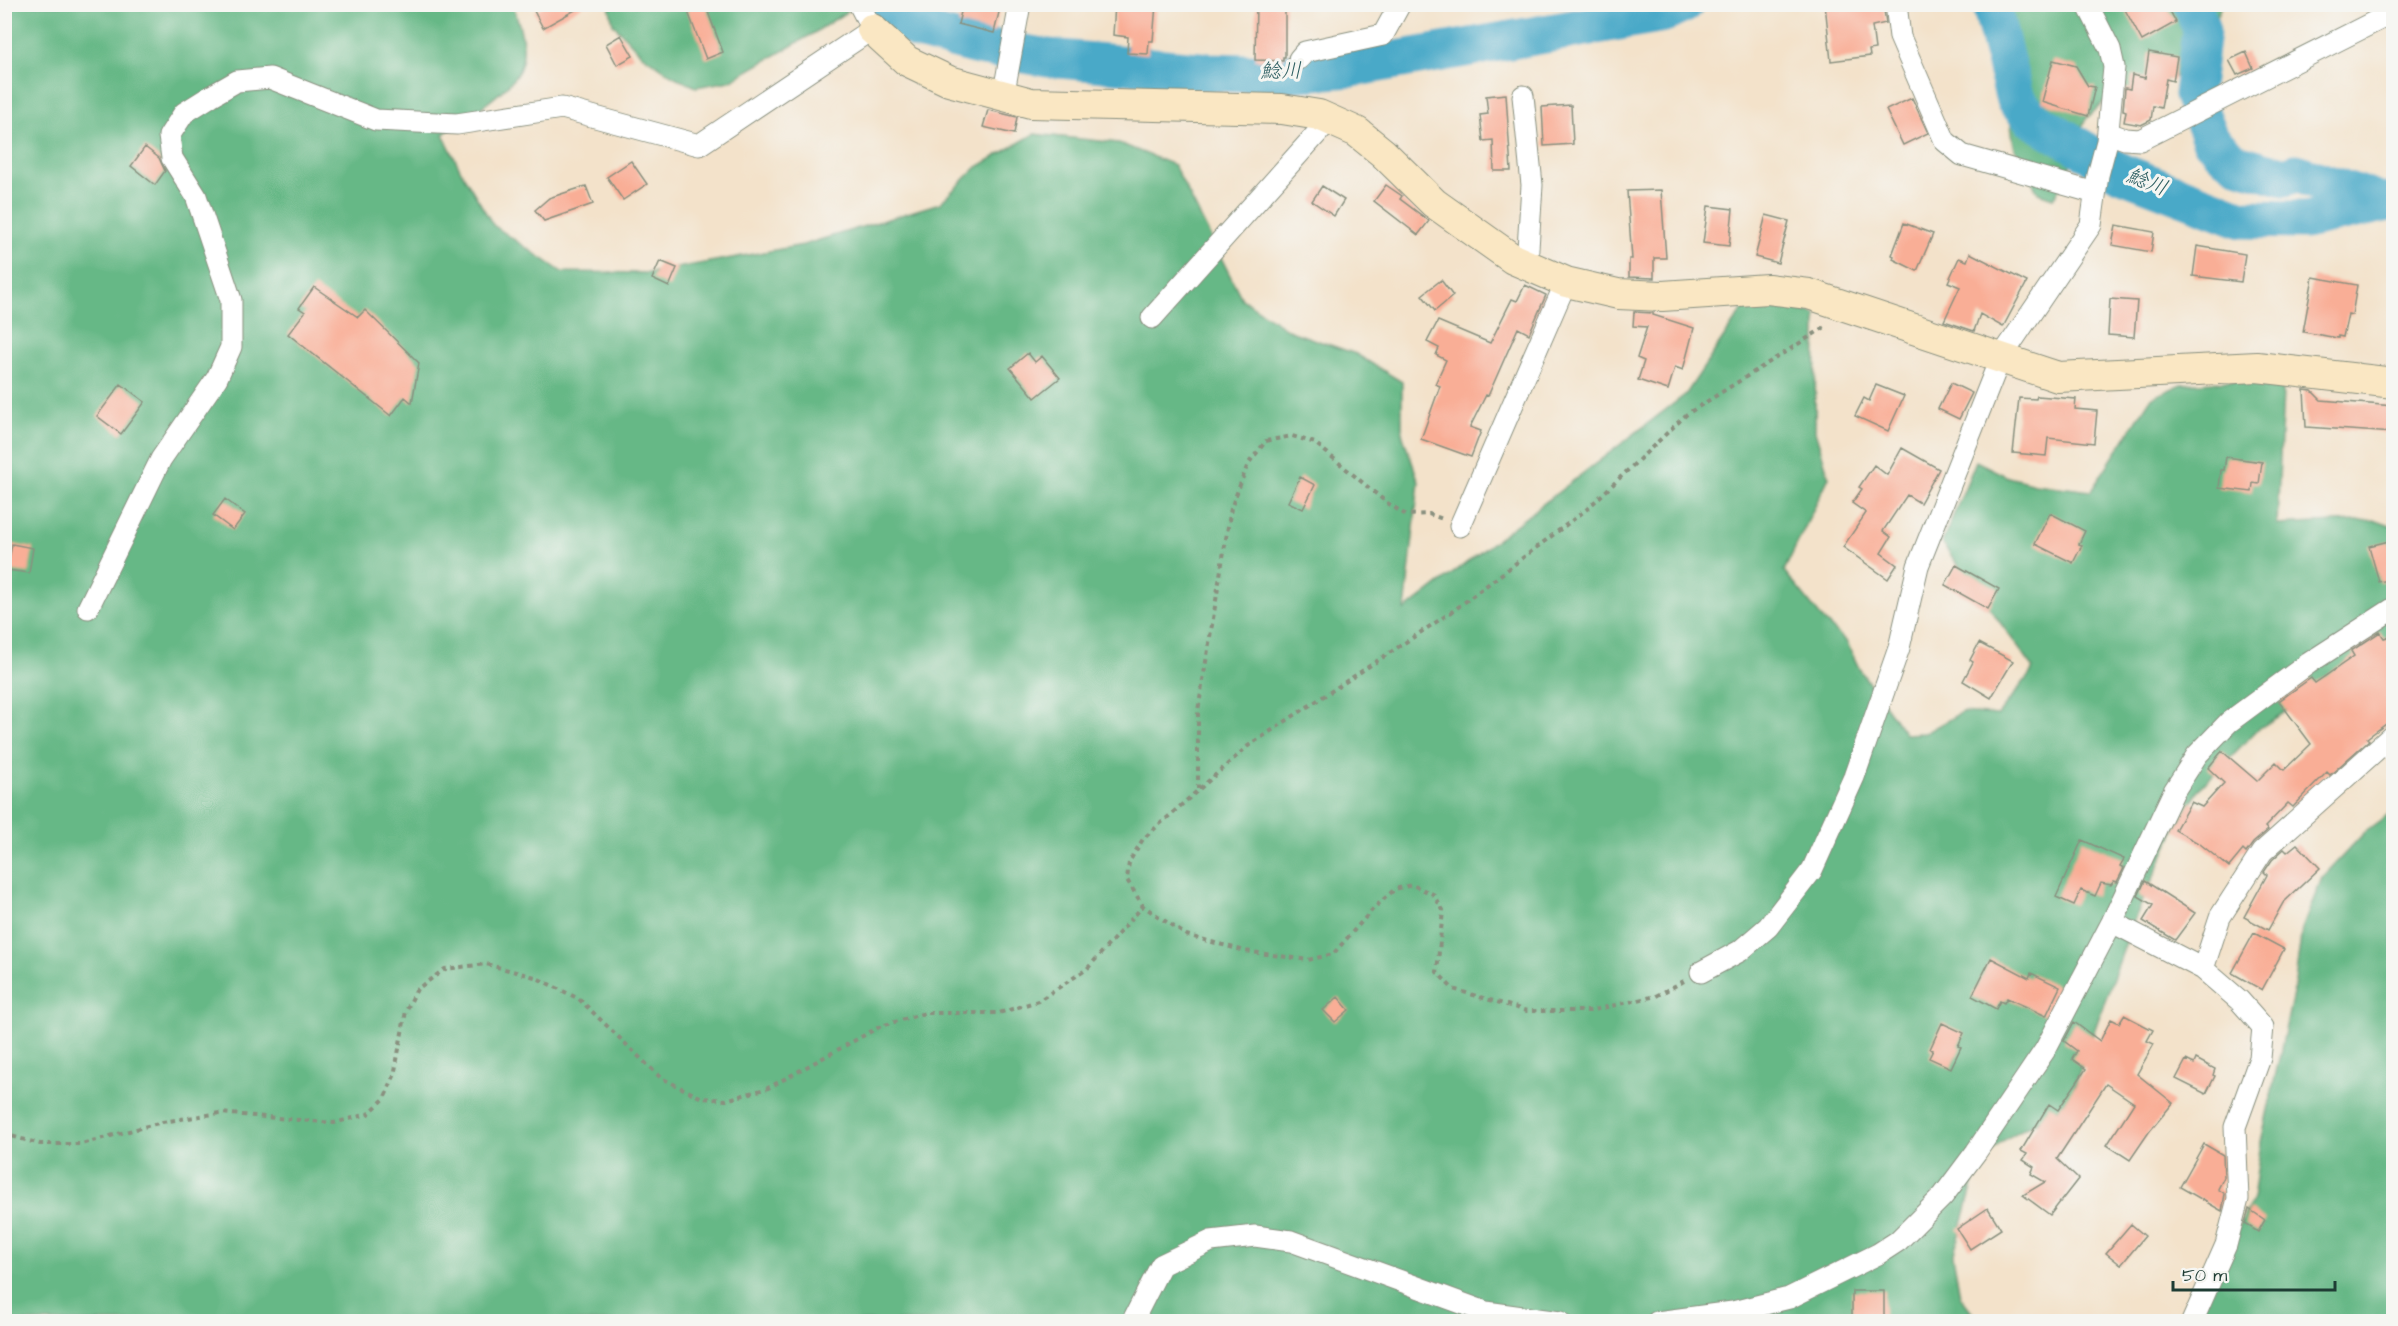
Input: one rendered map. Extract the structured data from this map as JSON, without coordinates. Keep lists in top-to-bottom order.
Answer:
{
  "water": ["鯰川"],
  "scale_bar": "50 m"
}
